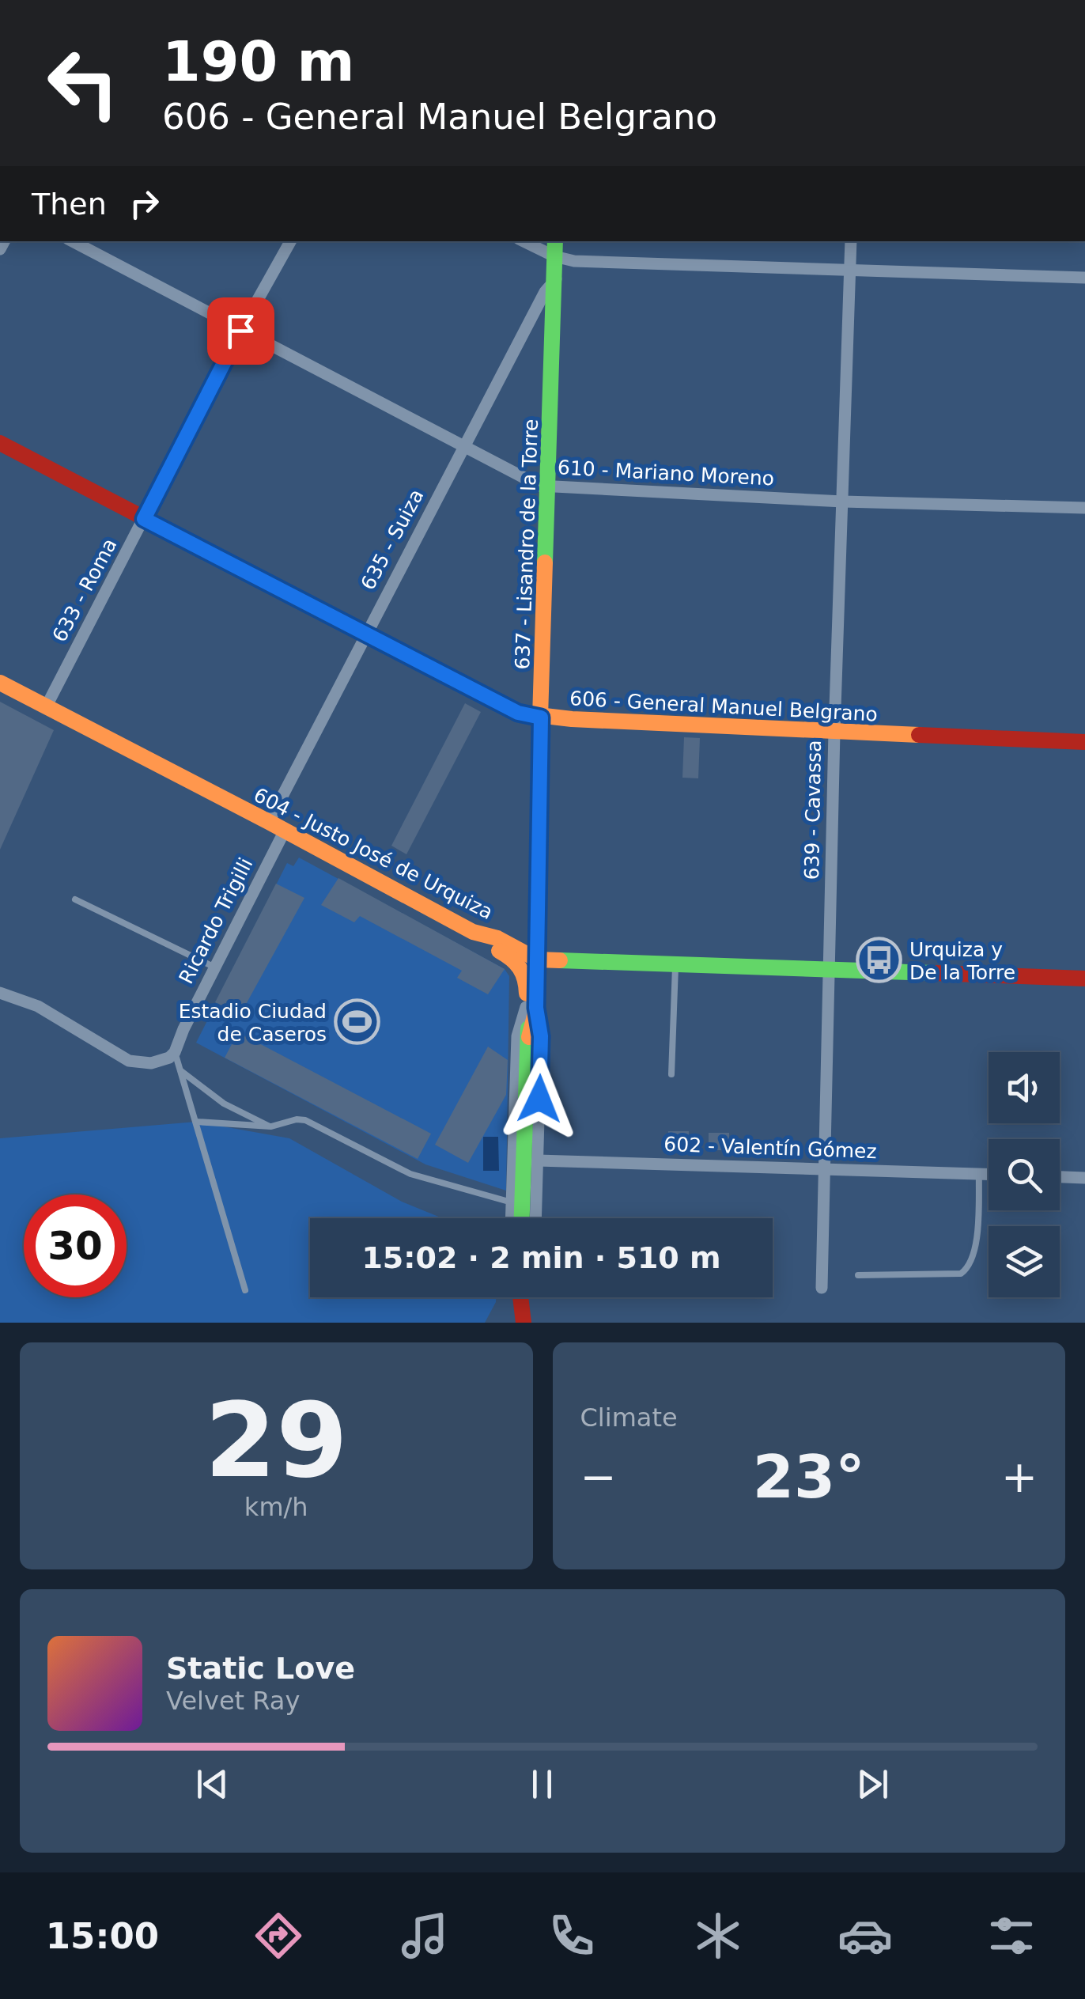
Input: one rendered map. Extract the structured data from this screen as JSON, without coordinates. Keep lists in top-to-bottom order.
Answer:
{
  "streets": {
    "street": [
      "610 - Mariano Moreno",
      "635 - Suiza",
      "637 - Lisandro de la Torre",
      "633 - Roma",
      "606 - General Manuel Belgrano",
      "639 - Cavassa",
      "604 - Justo José de Urquiza",
      "Ricardo Trigilli",
      "602 - Valentín Gómez"
    ]
  },
  "crossings": [
    ["610 - Mariano Moreno", "635 - Suiza"],
    ["610 - Mariano Moreno", "637 - Lisandro de la Torre"],
    ["610 - Mariano Moreno", "633 - Roma"],
    ["610 - Mariano Moreno", "639 - Cavassa"],
    ["635 - Suiza", "637 - Lisandro de la Torre"],
    ["635 - Suiza", "606 - General Manuel Belgrano"],
    ["635 - Suiza", "604 - Justo José de Urquiza"],
    ["637 - Lisandro de la Torre", "606 - General Manuel Belgrano"],
    ["637 - Lisandro de la Torre", "604 - Justo José de Urquiza"],
    ["637 - Lisandro de la Torre", "602 - Valentín Gómez"],
    ["633 - Roma", "606 - General Manuel Belgrano"],
    ["633 - Roma", "604 - Justo José de Urquiza"],
    ["606 - General Manuel Belgrano", "639 - Cavassa"],
    ["639 - Cavassa", "604 - Justo José de Urquiza"],
    ["639 - Cavassa", "602 - Valentín Gómez"],
    ["604 - Justo José de Urquiza", "Ricardo Trigilli"]
  ],
  "places": {
    "bus stop": ["Urquiza y De la Torre"],
    "sports": ["Estadio Ciudad de Caseros"]
  },
  "page": {
    "turn": ["190 m", "606 - General Manuel Belgrano"],
    "then": "Then",
    "limit": "30",
    "trip": "15:02 · 2 min · 510 m",
    "tile": [
      ["29", "km/h"],
      "Climate"
    ],
    "heat": ["−", "23°", "+"],
    "song": ["Static Love", "Velvet Ray"],
    "tabs": "15:00"
  }
}
